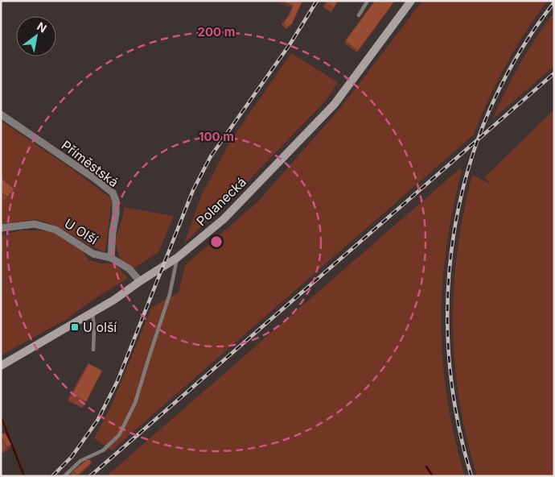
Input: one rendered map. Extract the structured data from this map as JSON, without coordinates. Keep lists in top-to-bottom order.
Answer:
{
  "streets": {
    "street": ["Příměstská", "Polanecká", "U Olší"]
  },
  "crossings": [
    ["Příměstská", "U Olší"],
    ["Polanecká", "U Olší"]
  ],
  "places": {
    "transit": ["U olší"]
  },
  "north": "top right",
  "rings": ["200 m", "100 m"]
}
